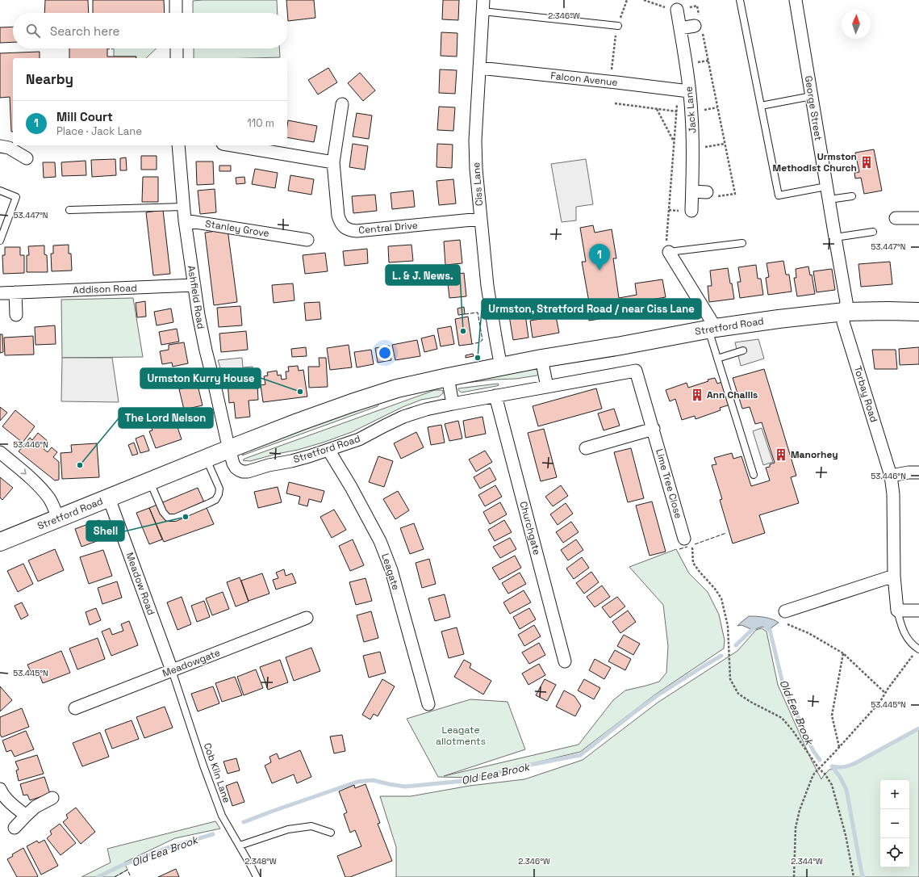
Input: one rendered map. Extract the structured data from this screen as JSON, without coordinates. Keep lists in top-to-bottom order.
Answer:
{
  "streets": {
    "main road": ["Stretford Road"],
    "street": [
      "Falcon Avenue",
      "George Street",
      "Jack Lane",
      "Ciss Lane",
      "Central Drive",
      "Stanley Grove",
      "Addison Road",
      "Ashfield Road",
      "Torbay Road",
      "Lime Tree Close",
      "Churchgate",
      "Leagate",
      "Meadow Road",
      "Meadowgate"
    ],
    "lane": ["Cob Kiln Lane"]
  },
  "crossings": [
    ["Falcon Avenue", "Jack Lane"],
    ["Falcon Avenue", "Ciss Lane"],
    ["George Street", "Stretford Road"],
    ["George Street", "Torbay Road"],
    ["Ciss Lane", "Central Drive"],
    ["Ciss Lane", "Stretford Road"],
    ["Stanley Grove", "Ashfield Road"],
    ["Addison Road", "Ashfield Road"],
    ["Ashfield Road", "Stretford Road"],
    ["Stretford Road", "Torbay Road"],
    ["Stretford Road", "Lime Tree Close"],
    ["Stretford Road", "Churchgate"],
    ["Stretford Road", "Leagate"],
    ["Stretford Road", "Meadow Road"],
    ["Meadow Road", "Meadowgate"],
    ["Meadow Road", "Cob Kiln Lane"],
    ["Meadowgate", "Cob Kiln Lane"]
  ],
  "water": ["Old Eea Brook"],
  "parks": ["Leagate allotments"],
  "places": {
    "building": ["Urmston Methodist Church", "Ann Challis", "Manorhey"],
    "other": [
      "L. & J. News.",
      "Urmston, Stretford Road / near Ciss Lane",
      "Urmston Kurry House",
      "The Lord Nelson",
      "Shell"
    ]
  },
  "north": "top",
  "page": {
    "search": "Search here",
    "heading": "Nearby",
    "list": [
      {
        "mark": "1",
        "name": "Mill Court",
        "note": "Place · Jack Lane",
        "value": "110 m"
      }
    ],
    "pins": "1",
    "map_buttons": ["+", "−"]
  },
  "coordinates": [
    "2.346°W",
    "53.447°N",
    "53.446°N",
    "53.445°N",
    "2.348°W",
    "2.344°W"
  ]
}
